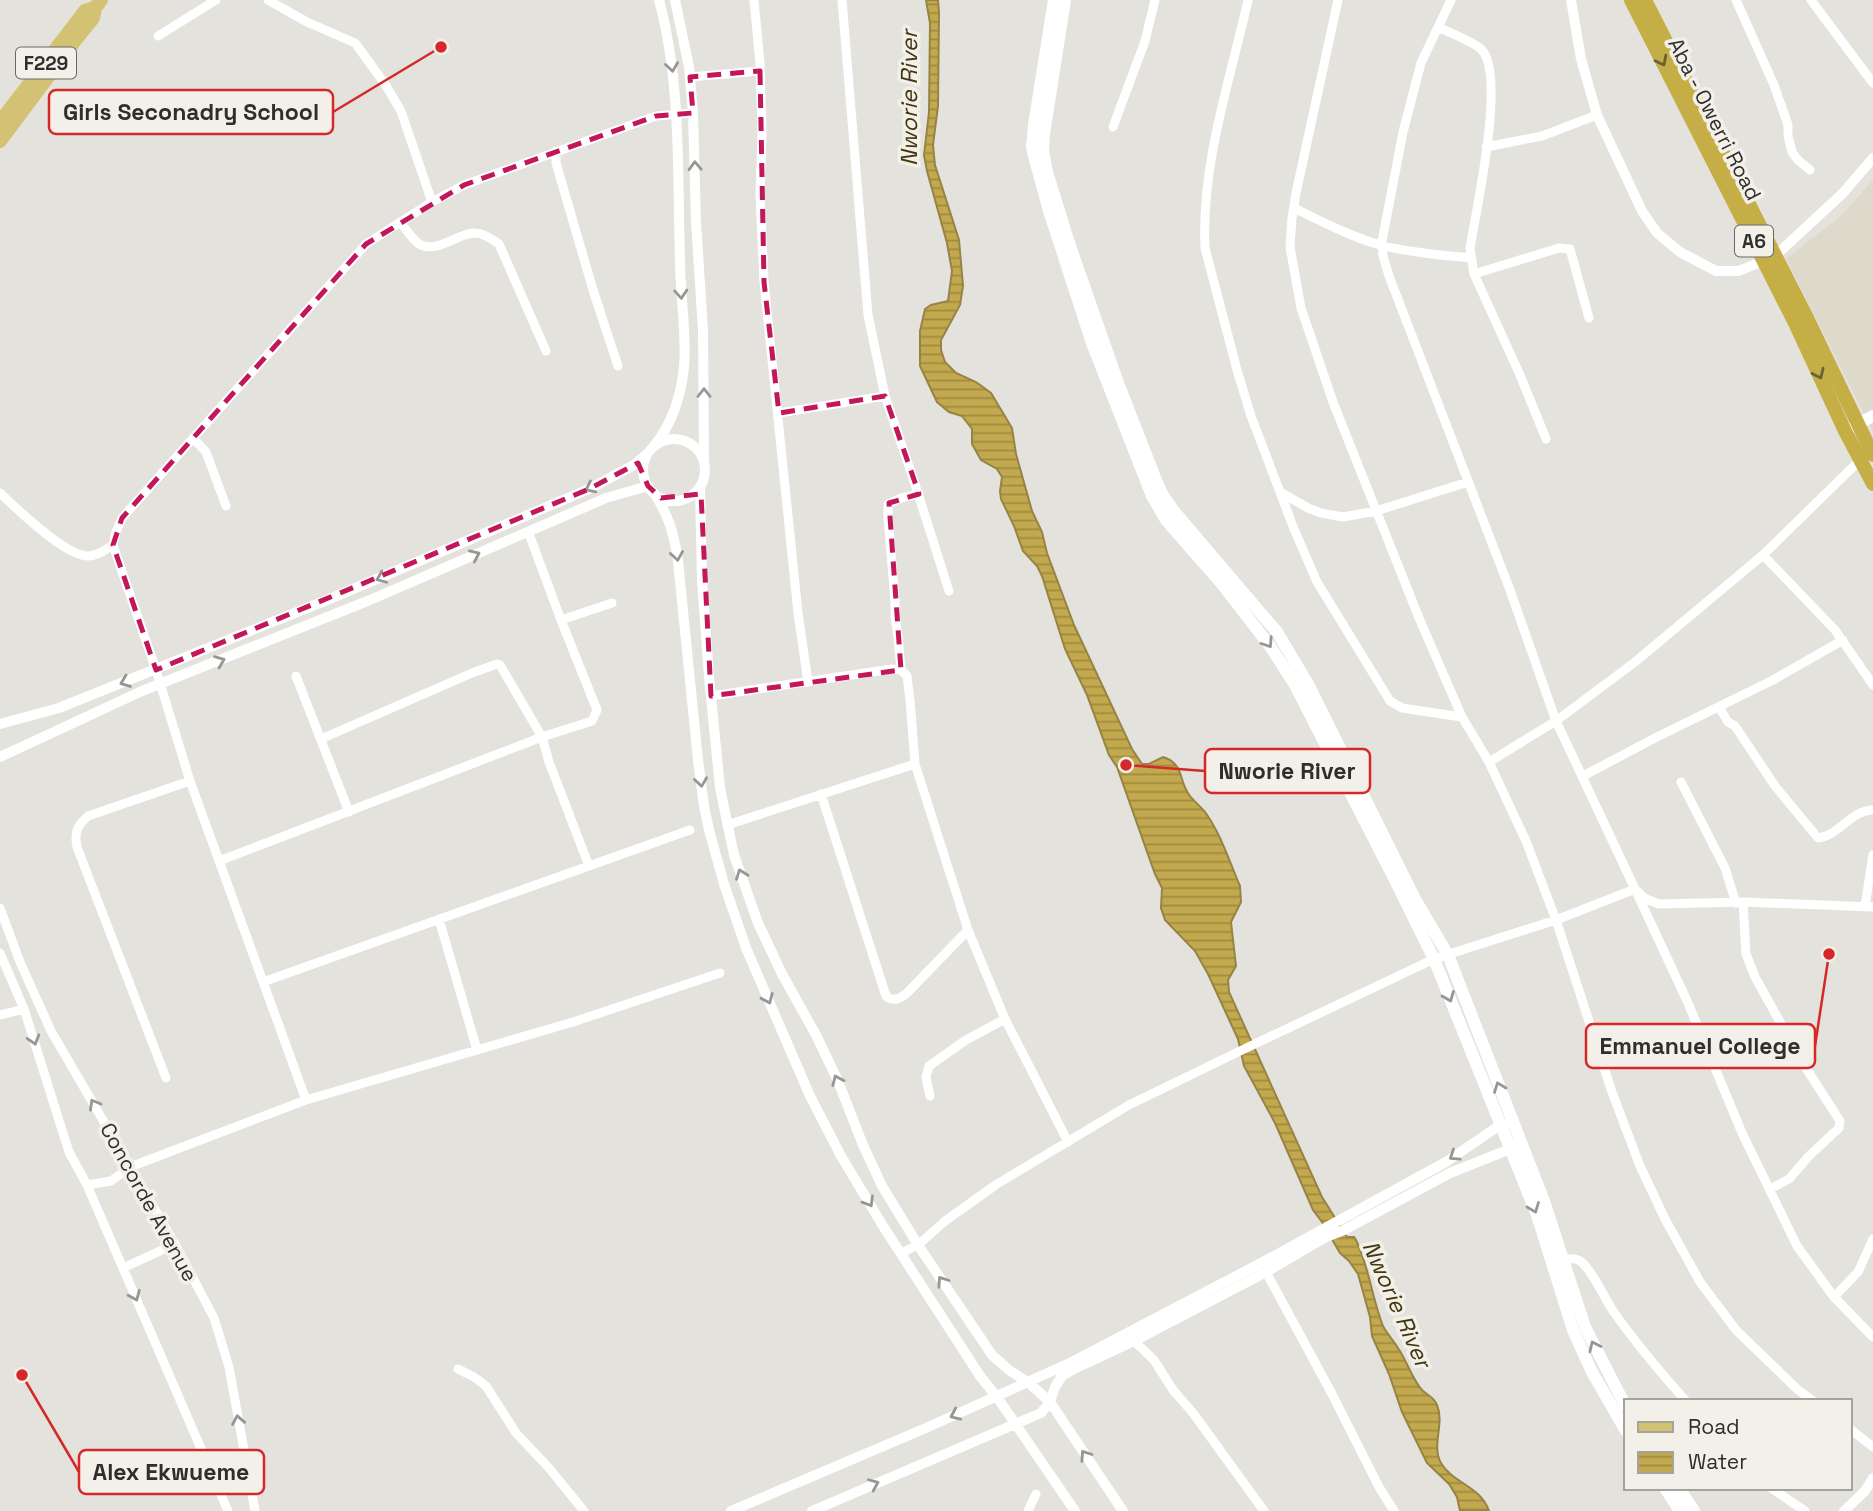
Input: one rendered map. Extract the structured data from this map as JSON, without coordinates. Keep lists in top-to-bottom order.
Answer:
{
  "streets": {
    "highway": ["Aba - Owerri Road", "A6"],
    "main road": ["F229"],
    "street": ["Concorde Avenue"]
  },
  "water": ["Nworie River"],
  "places": [
    "Girls Seconadry School",
    "Nworie River",
    "Emmanuel College",
    "Alex Ekwueme"
  ],
  "legend": ["Road", "Water"]
}
